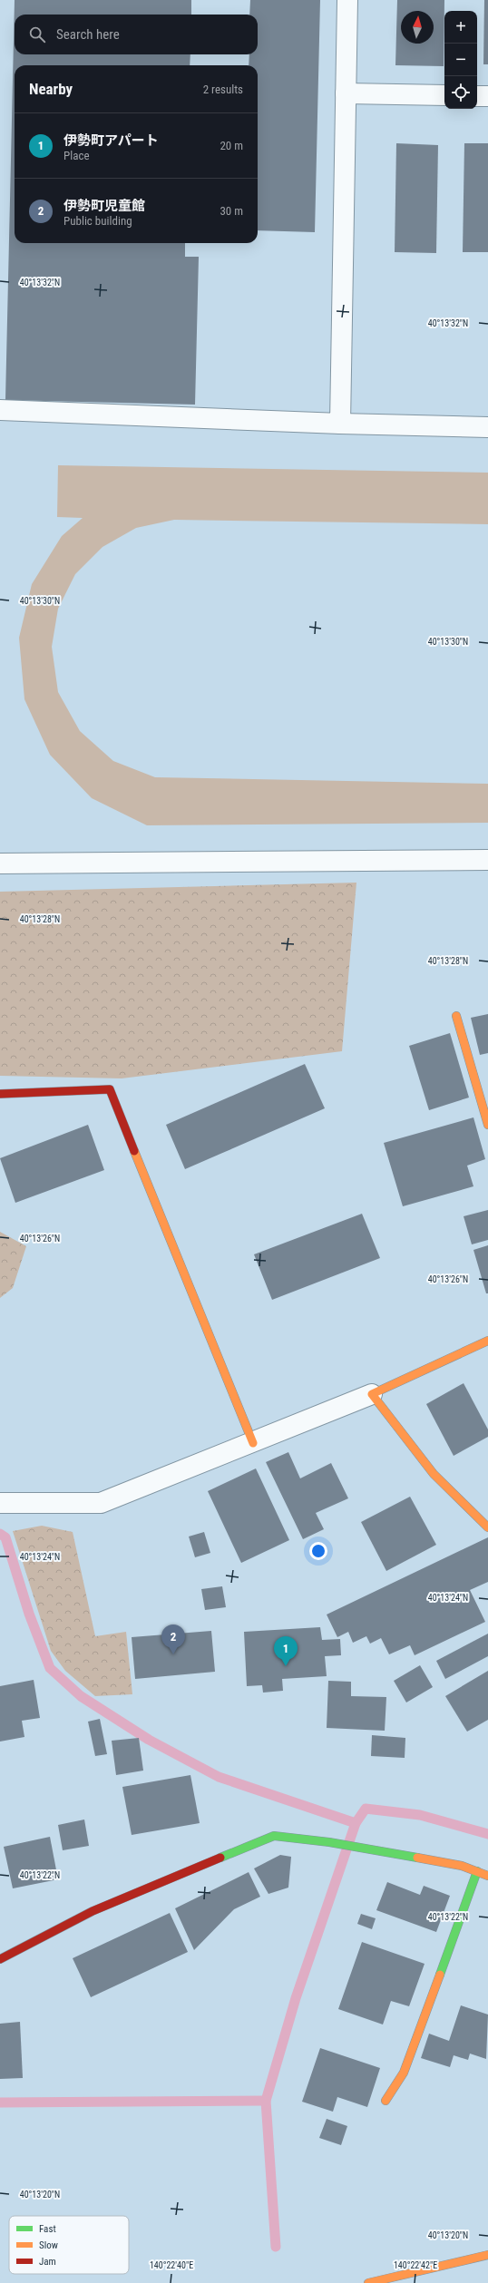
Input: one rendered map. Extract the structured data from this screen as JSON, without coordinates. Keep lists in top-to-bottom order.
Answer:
{
  "legend": ["Fast", "Slow", "Jam"],
  "north": "top",
  "page": {
    "map_buttons": ["+", "−"],
    "search": "Search here",
    "heading": ["Nearby", "2 results"],
    "list": [
      {
        "mark": "1",
        "name": "伊勢町アパート",
        "note": "Place",
        "value": "20 m"
      },
      {
        "mark": "2",
        "name": "伊勢町児童館",
        "note": "Public building",
        "value": "30 m"
      }
    ],
    "pins": ["2", "1"]
  },
  "coordinates": [
    "40°13'32\"N",
    "40°13'30\"N",
    "40°13'28\"N",
    "40°13'26\"N",
    "40°13'24\"N",
    "40°13'22\"N",
    "40°13'20\"N",
    "140°22'40\"E",
    "140°22'42\"E"
  ]
}
